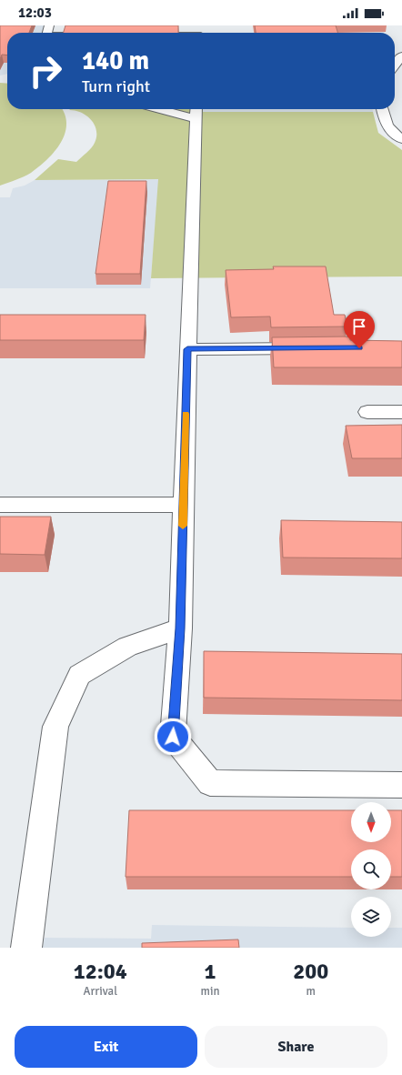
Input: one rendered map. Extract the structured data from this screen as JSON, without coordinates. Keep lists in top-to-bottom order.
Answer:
{
  "north": "bottom",
  "page": {
    "status": "12:03",
    "turn": ["140 m", "Turn right"],
    "eta": [
      "12:04",
      "Arrival",
      "1",
      "min",
      "200",
      "m"
    ],
    "buttons": ["Exit", "Share"]
  }
}
